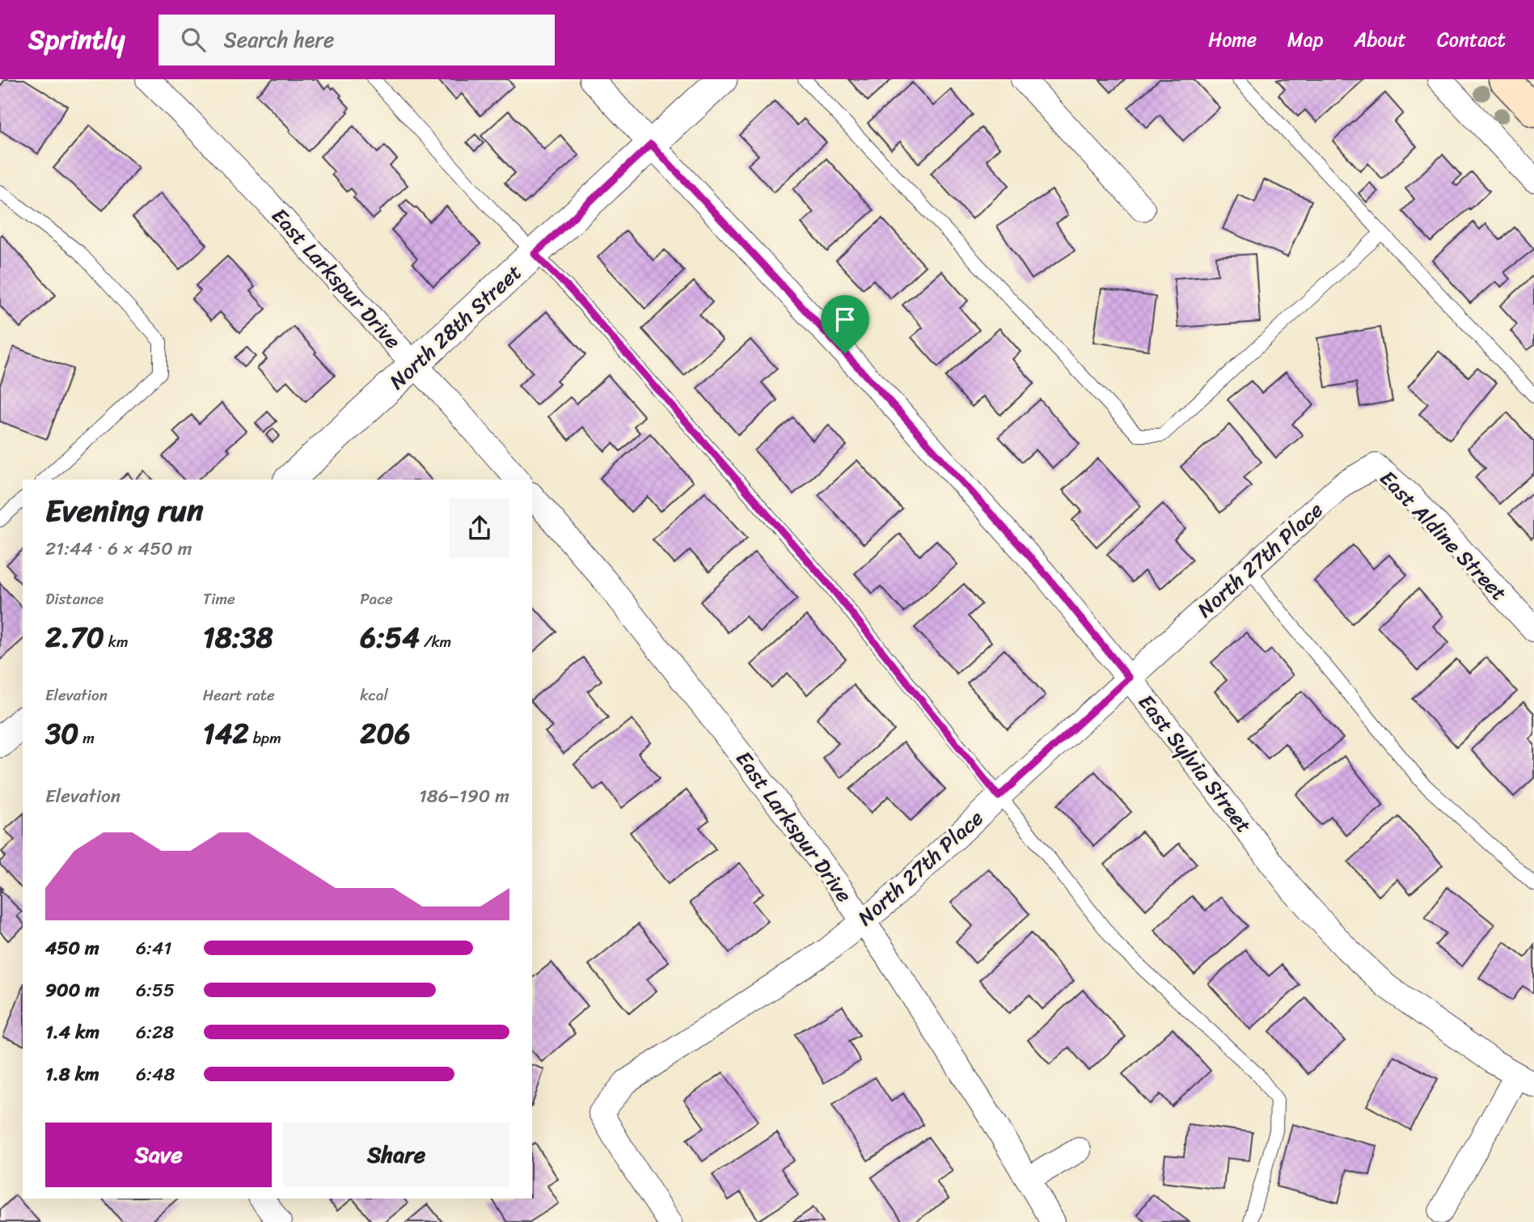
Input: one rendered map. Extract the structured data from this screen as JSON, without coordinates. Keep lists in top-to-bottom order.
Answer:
{
  "streets": {
    "street": [
      "East Larkspur Drive",
      "North 28th Street",
      "East Aldine Street",
      "North 27th Place",
      "East Sylvia Street"
    ]
  },
  "crossings": [
    ["East Larkspur Drive", "North 28th Street"],
    ["East Larkspur Drive", "North 27th Place"],
    ["North 28th Street", "East Sylvia Street"],
    ["East Aldine Street", "North 27th Place"],
    ["North 27th Place", "East Sylvia Street"]
  ],
  "page": {
    "header": "Sprintly",
    "search": "Search here",
    "nav": [
      "Home",
      "Map",
      "About",
      "Contact"
    ],
    "heading": ["Evening run", "21:44 · 6 × 450 m"],
    "stats": [
      ["Distance", "2.70 km"],
      ["Time", "18:38"],
      ["Pace", "6:54 /km"],
      ["Elevation", "30 m"],
      ["Heart rate", "142 bpm"],
      ["kcal", "206"]
    ],
    "chart": ["Elevation", "186–190 m"],
    "list": [
      {
        "name": "450 m",
        "note": "6:41"
      },
      {
        "name": "900 m",
        "note": "6:55"
      },
      {
        "name": "1.4 km",
        "note": "6:28"
      },
      {
        "name": "1.8 km",
        "note": "6:48"
      }
    ],
    "buttons": ["Save", "Share"]
  }
}
